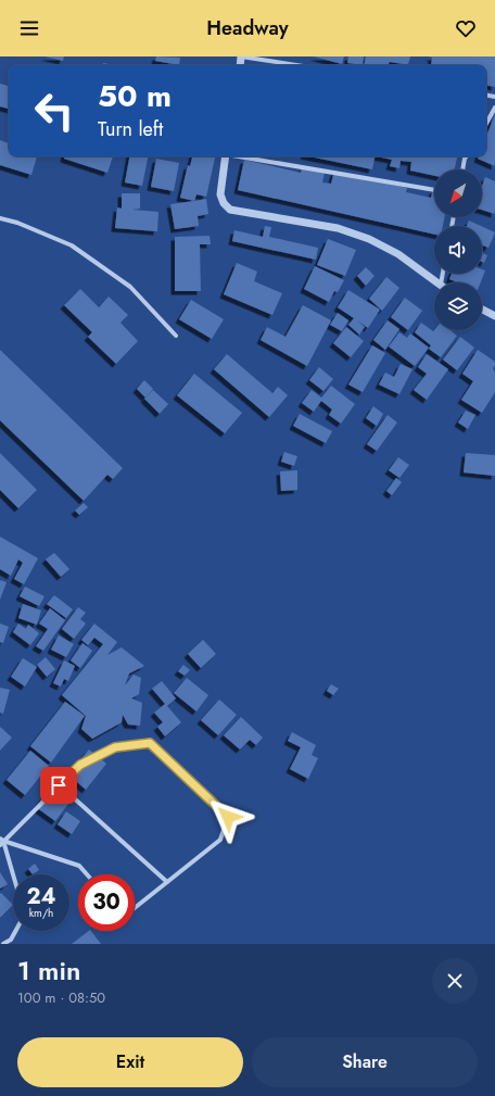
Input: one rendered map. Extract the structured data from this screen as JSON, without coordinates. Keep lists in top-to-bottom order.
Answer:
{
  "north": "bottom left",
  "page": {
    "header": "Headway",
    "turn": ["50 m", "Turn left"],
    "speed": "24 km/h",
    "limit": "30",
    "heading": ["1 min", "100 m · 08:50"],
    "buttons": ["Exit", "Share"]
  }
}
